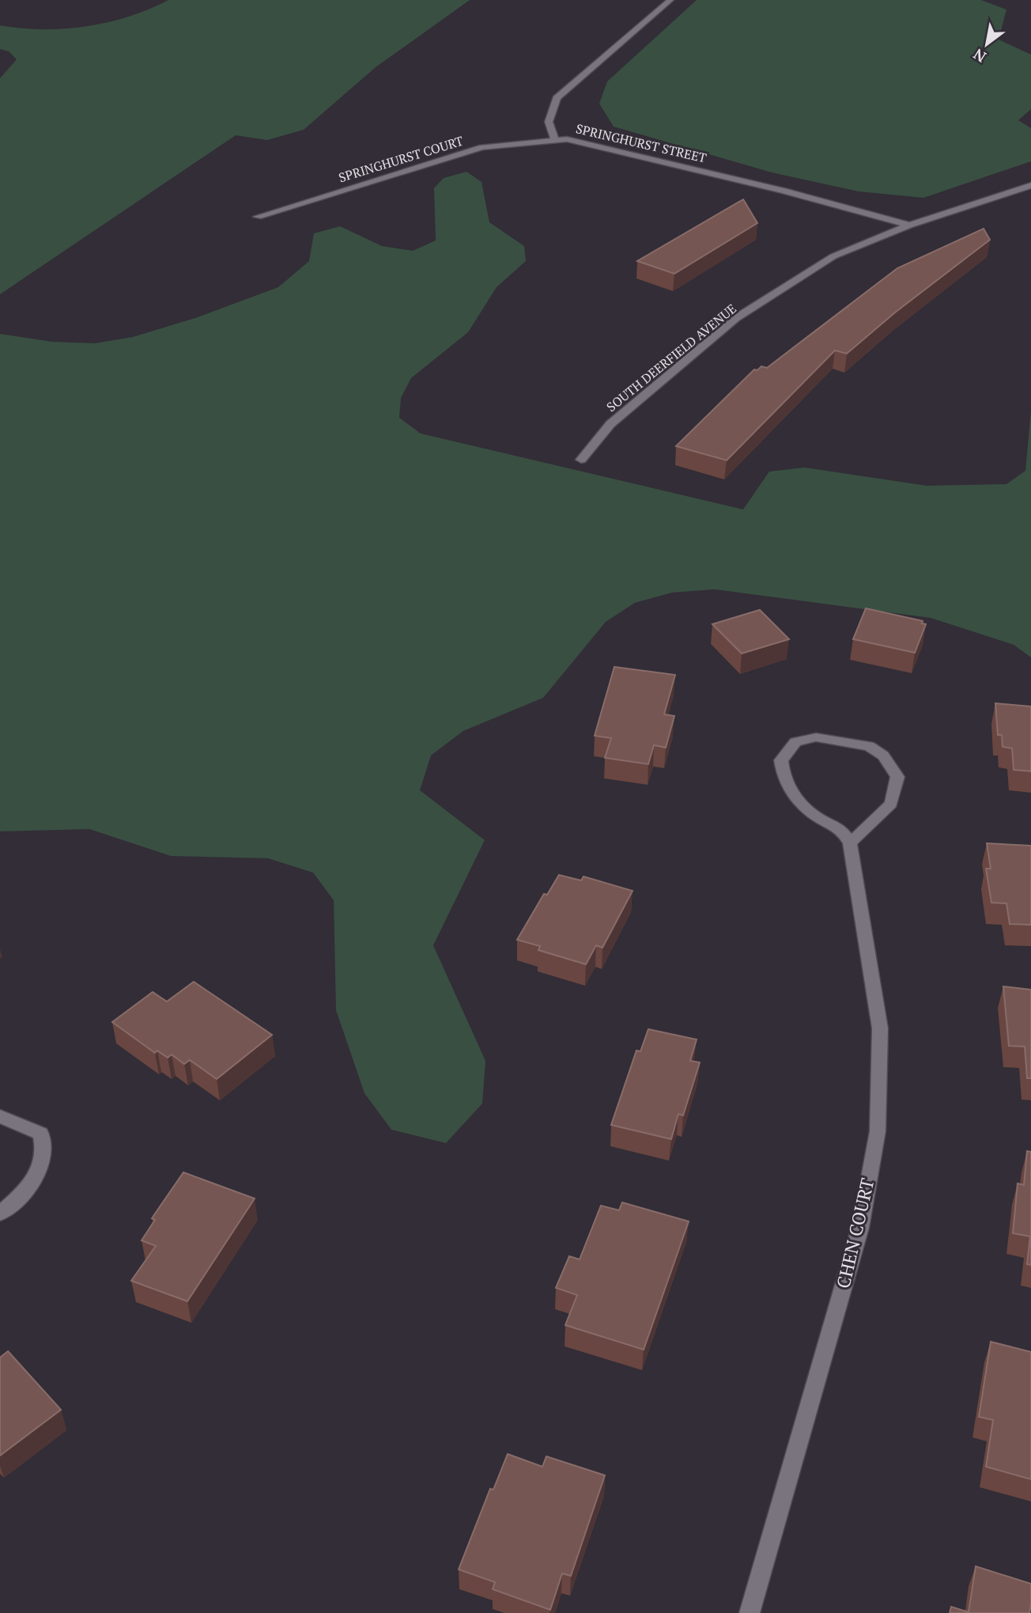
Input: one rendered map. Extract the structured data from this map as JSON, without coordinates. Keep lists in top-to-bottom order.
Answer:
{
  "streets": {
    "street": [
      "SPRINGHURST STREET",
      "SPRINGHURST COURT",
      "SOUTH DEERFIELD AVENUE",
      "CHEN COURT"
    ]
  },
  "crossings": [
    ["SPRINGHURST STREET", "SPRINGHURST COURT"],
    ["SPRINGHURST STREET", "SOUTH DEERFIELD AVENUE"]
  ],
  "north": "bottom left"
}
